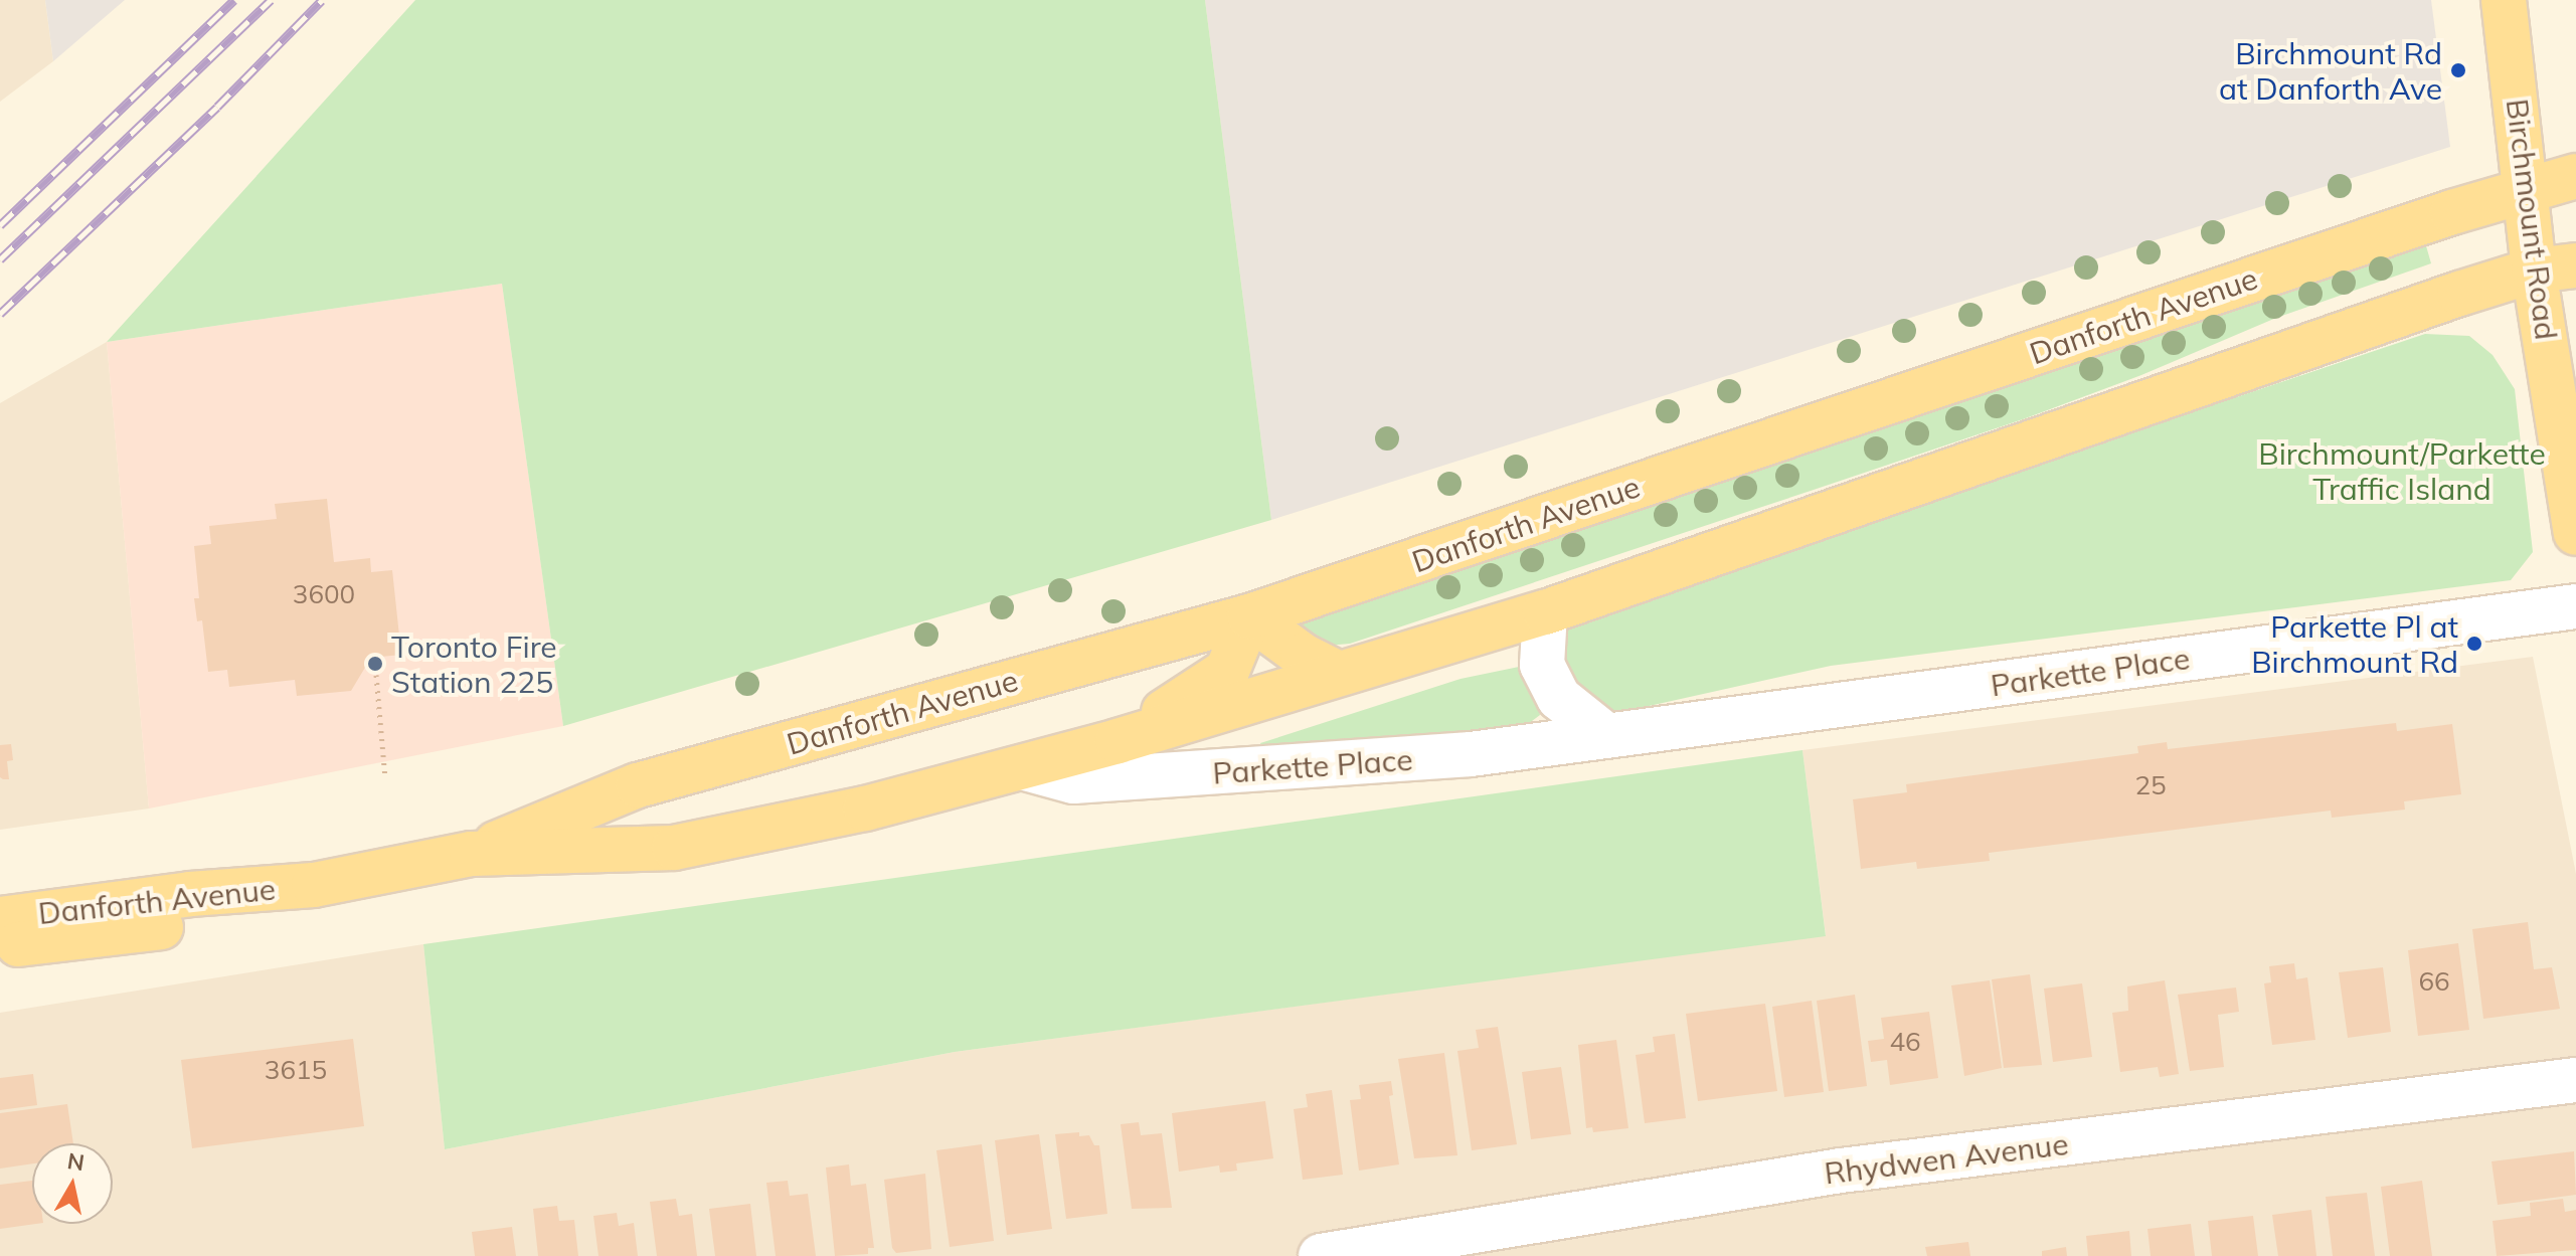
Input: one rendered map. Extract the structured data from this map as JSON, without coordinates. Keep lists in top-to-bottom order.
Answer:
{
  "streets": {
    "main road": ["Birchmount Road", "Danforth Avenue"],
    "street": ["Parkette Place", "Rhydwen Avenue"]
  },
  "crossings": [
    ["Birchmount Road", "Danforth Avenue"],
    ["Danforth Avenue", "Parkette Place"]
  ],
  "parks": ["Birchmount/Parkette Traffic Island"],
  "places": ["Birchmount Rd at Danforth Ave", "Parkette Pl at Birchmount Rd", "Toronto Fire Station 225"],
  "house_numbers": [
    "3600",
    "25",
    "66",
    "46",
    "3615"
  ],
  "north": "top"
}
